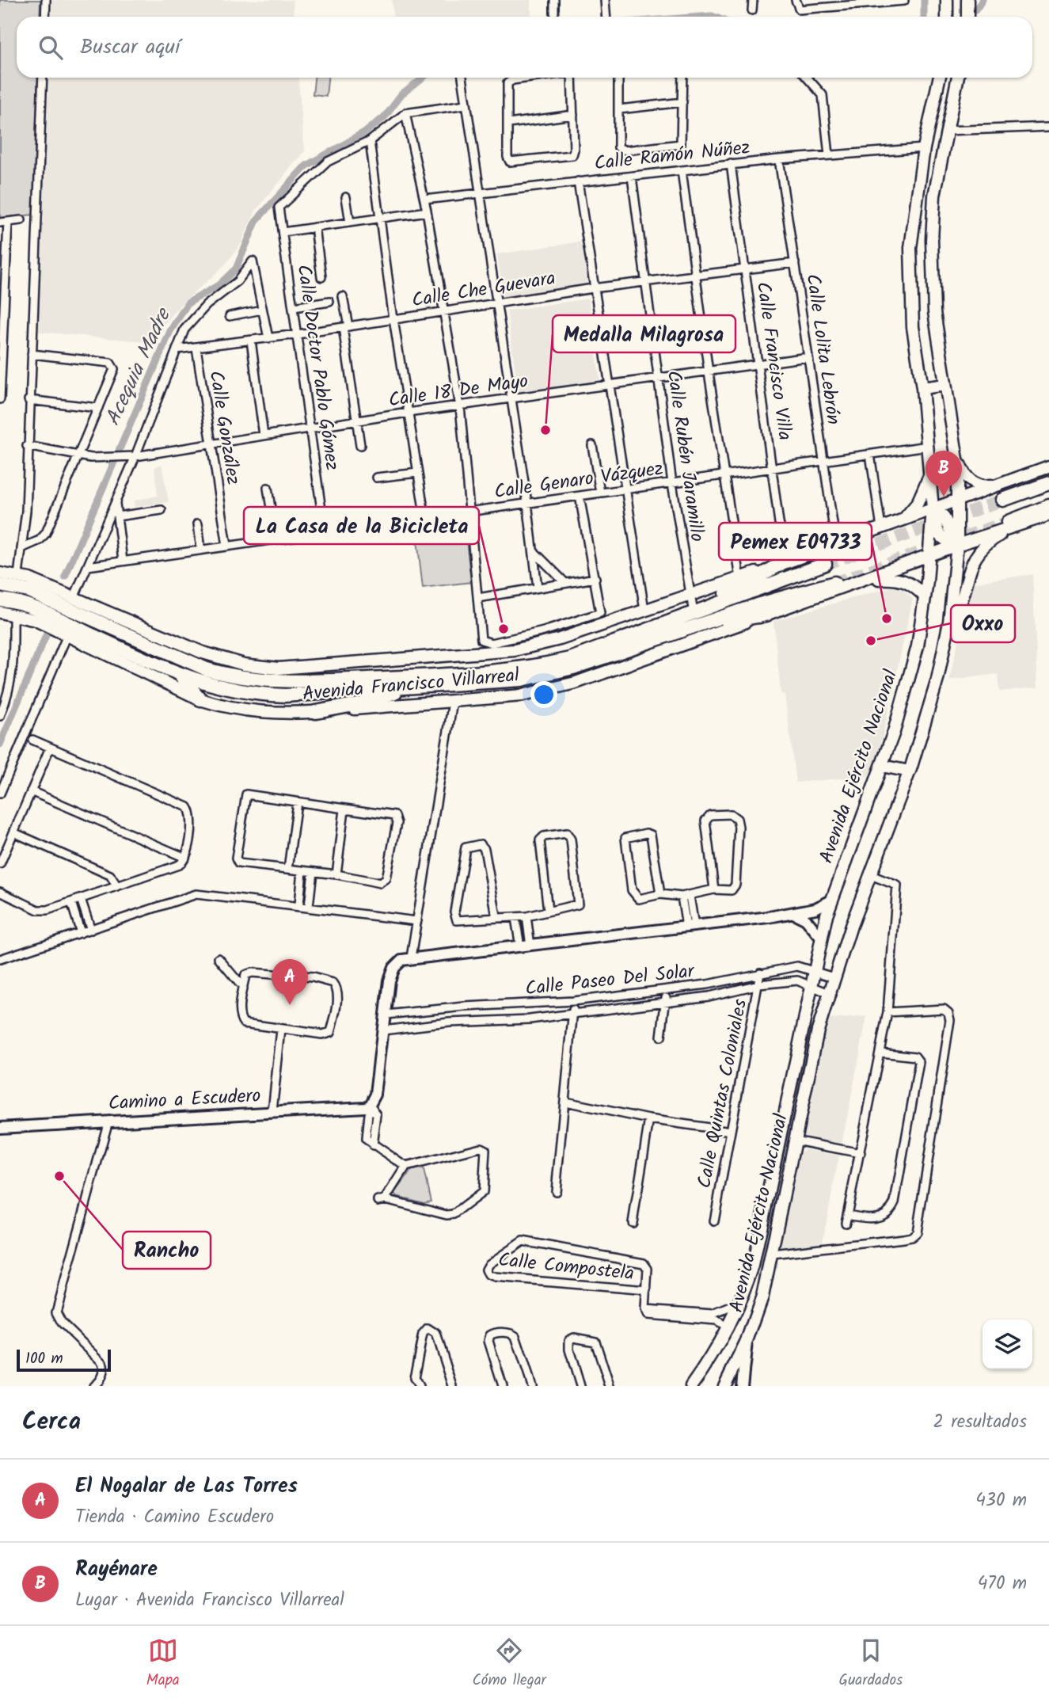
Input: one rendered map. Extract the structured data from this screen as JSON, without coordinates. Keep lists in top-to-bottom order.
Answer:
{
  "streets": {
    "highway": ["Avenida Francisco Villarreal"],
    "main road": ["Avenida Ejército Nacional"],
    "street": [
      "Calle Ramón Núñez",
      "Calle Che Guevara",
      "Calle Lolita Lebrón",
      "Calle Francisco Villa",
      "Calle Doctor Pablo Gómez",
      "Calle 18 De Mayo",
      "Calle González",
      "Calle Rubén Jaramillo",
      "Calle Genaro Vázquez",
      "Calle Paseo Del Solar",
      "Calle Quintas Coloniales",
      "Camino a Escudero",
      "Calle Compostela"
    ]
  },
  "crossings": [
    ["Calle Ramón Núñez", "Calle Lolita Lebrón"],
    ["Calle Ramón Núñez", "Calle Francisco Villa"],
    ["Calle Ramón Núñez", "Calle Rubén Jaramillo"],
    ["Calle Ramón Núñez", "Avenida Ejército Nacional"],
    ["Calle Che Guevara", "Calle Lolita Lebrón"],
    ["Calle Che Guevara", "Calle Francisco Villa"],
    ["Calle Che Guevara", "Calle Doctor Pablo Gómez"],
    ["Calle Che Guevara", "Calle González"],
    ["Calle Che Guevara", "Calle Rubén Jaramillo"],
    ["Calle Lolita Lebrón", "Calle 18 De Mayo"],
    ["Calle Lolita Lebrón", "Calle Genaro Vázquez"],
    ["Calle Lolita Lebrón", "Avenida Francisco Villarreal"],
    ["Calle Francisco Villa", "Calle 18 De Mayo"],
    ["Calle Francisco Villa", "Calle Genaro Vázquez"],
    ["Calle Francisco Villa", "Avenida Francisco Villarreal"],
    ["Calle Doctor Pablo Gómez", "Calle 18 De Mayo"],
    ["Calle Doctor Pablo Gómez", "Calle Genaro Vázquez"],
    ["Calle 18 De Mayo", "Calle González"],
    ["Calle 18 De Mayo", "Calle Rubén Jaramillo"],
    ["Calle González", "Calle Genaro Vázquez"],
    ["Calle Rubén Jaramillo", "Calle Genaro Vázquez"],
    ["Calle Rubén Jaramillo", "Avenida Francisco Villarreal"],
    ["Calle Genaro Vázquez", "Avenida Ejército Nacional"],
    ["Avenida Francisco Villarreal", "Avenida Ejército Nacional"],
    ["Avenida Ejército Nacional", "Calle Paseo Del Solar"],
    ["Calle Paseo Del Solar", "Calle Quintas Coloniales"]
  ],
  "water": ["Acequia Madre"],
  "places": [
    "Medalla Milagrosa",
    "Pemex E09733",
    "La Casa de la Bicicleta",
    "Oxxo",
    "Rancho"
  ],
  "scale_bar": "100 m",
  "page": {
    "search": "Buscar aquí",
    "pins": ["B", "A"],
    "scale": "100 m",
    "heading": ["Cerca", "2 resultados"],
    "list": [
      {
        "mark": "A",
        "name": "El Nogalar de Las Torres",
        "note": "Tienda · Camino Escudero",
        "value": "430 m"
      },
      {
        "mark": "B",
        "name": "Rayénare",
        "note": "Lugar · Avenida Francisco Villarreal",
        "value": "470 m"
      }
    ],
    "nav": ["Mapa", "Cómo llegar", "Guardados"]
  }
}
